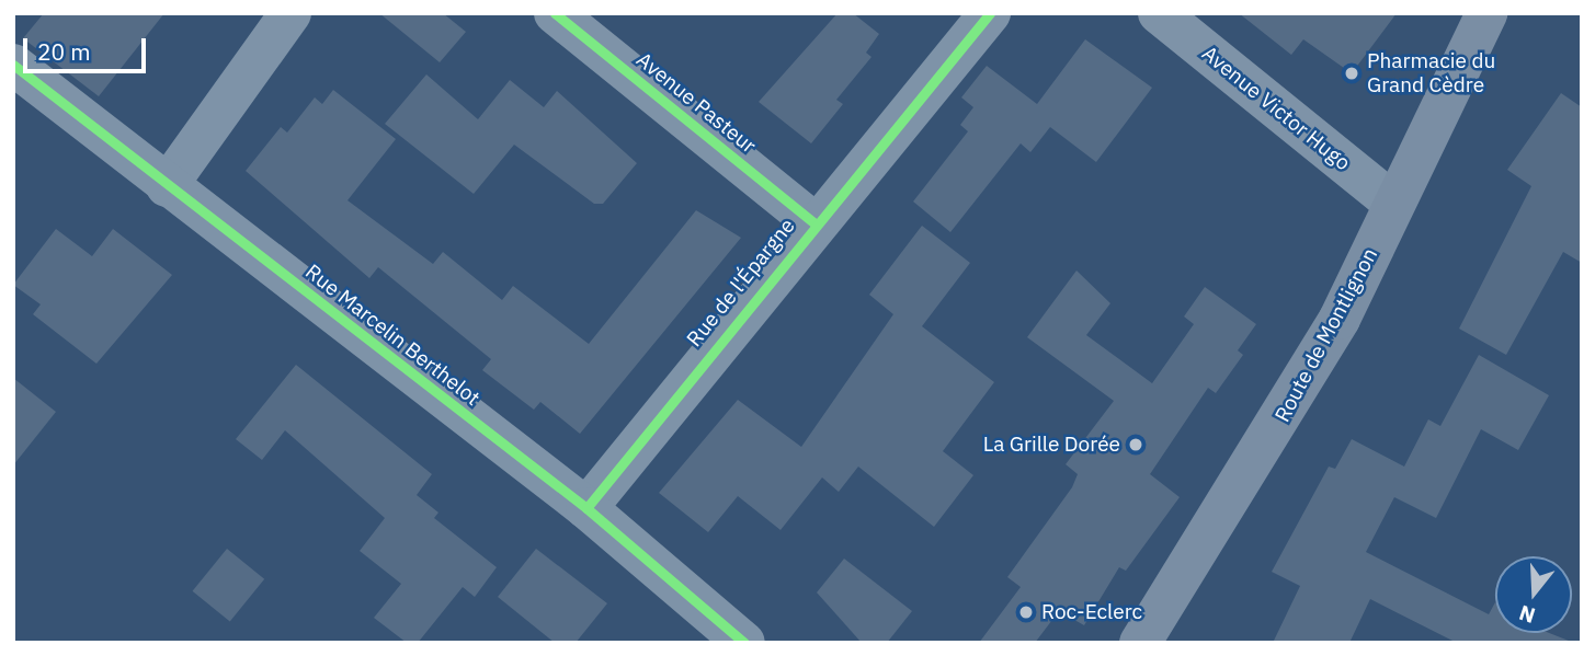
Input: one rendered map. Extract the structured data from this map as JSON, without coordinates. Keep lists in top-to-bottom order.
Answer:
{
  "streets": {
    "main road": ["Route de Montlignon"],
    "street": [
      "Avenue Pasteur",
      "Avenue Victor Hugo",
      "Rue de l'Épargne",
      "Rue Marcelin Berthelot"
    ]
  },
  "crossings": [
    ["Avenue Pasteur", "Rue de l'Épargne"],
    ["Avenue Victor Hugo", "Route de Montlignon"],
    ["Rue de l'Épargne", "Rue Marcelin Berthelot"]
  ],
  "places": ["Pharmacie du Grand Cèdre", "La Grille Dorée", "Roc-Eclerc"],
  "scale_bar": "20 m",
  "north": "bottom"
}
